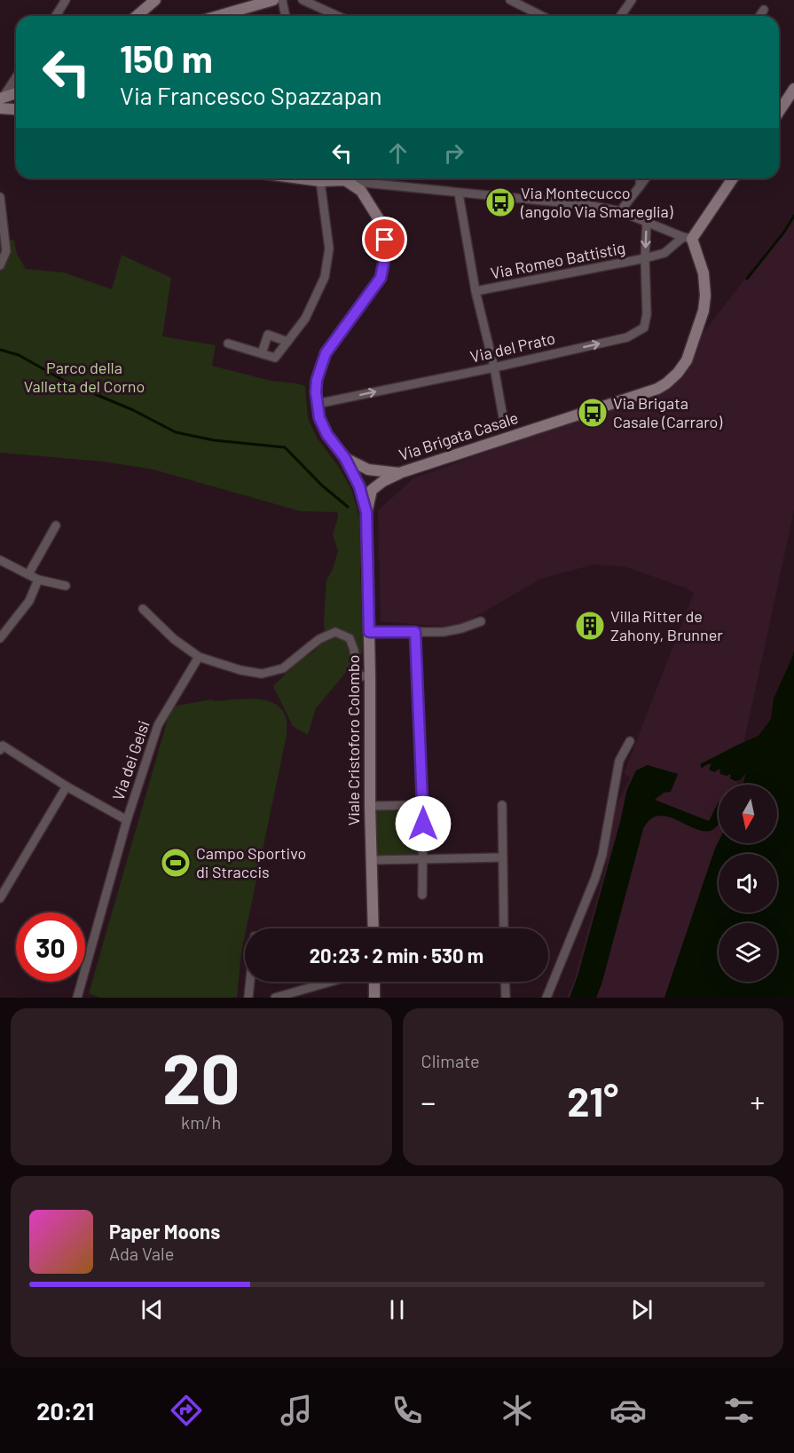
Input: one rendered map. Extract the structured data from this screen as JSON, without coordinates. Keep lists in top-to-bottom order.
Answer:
{
  "streets": {
    "street": [
      "Via Romeo Battistig",
      "Via del Prato",
      "Via Brigata Casale",
      "Viale Cristoforo Colombo",
      "Via dei Gelsi"
    ]
  },
  "crossings": [
    ["Via Romeo Battistig", "Via del Prato"],
    ["Via Romeo Battistig", "Via Brigata Casale"],
    ["Via del Prato", "Via Brigata Casale"],
    ["Via Brigata Casale", "Viale Cristoforo Colombo"]
  ],
  "one_way": ["Via del Prato"],
  "parks": ["Parco della Valletta del Corno"],
  "places": {
    "bus stop": ["Via Montecucco (angolo Via Smareglia)", "Via Brigata Casale (Carraro)"],
    "building": ["Villa Ritter de Zahony, Brunner"],
    "sports": ["Campo Sportivo di Straccis"]
  },
  "north": "bottom",
  "page": {
    "turn": ["150 m", "Via Francesco Spazzapan"],
    "limit": "30",
    "trip": "20:23 · 2 min · 530 m",
    "tile": [
      ["20", "km/h"],
      "Climate"
    ],
    "heat": ["−", "21°", "+"],
    "song": ["Paper Moons", "Ada Vale"],
    "tabs": "20:21"
  }
}
